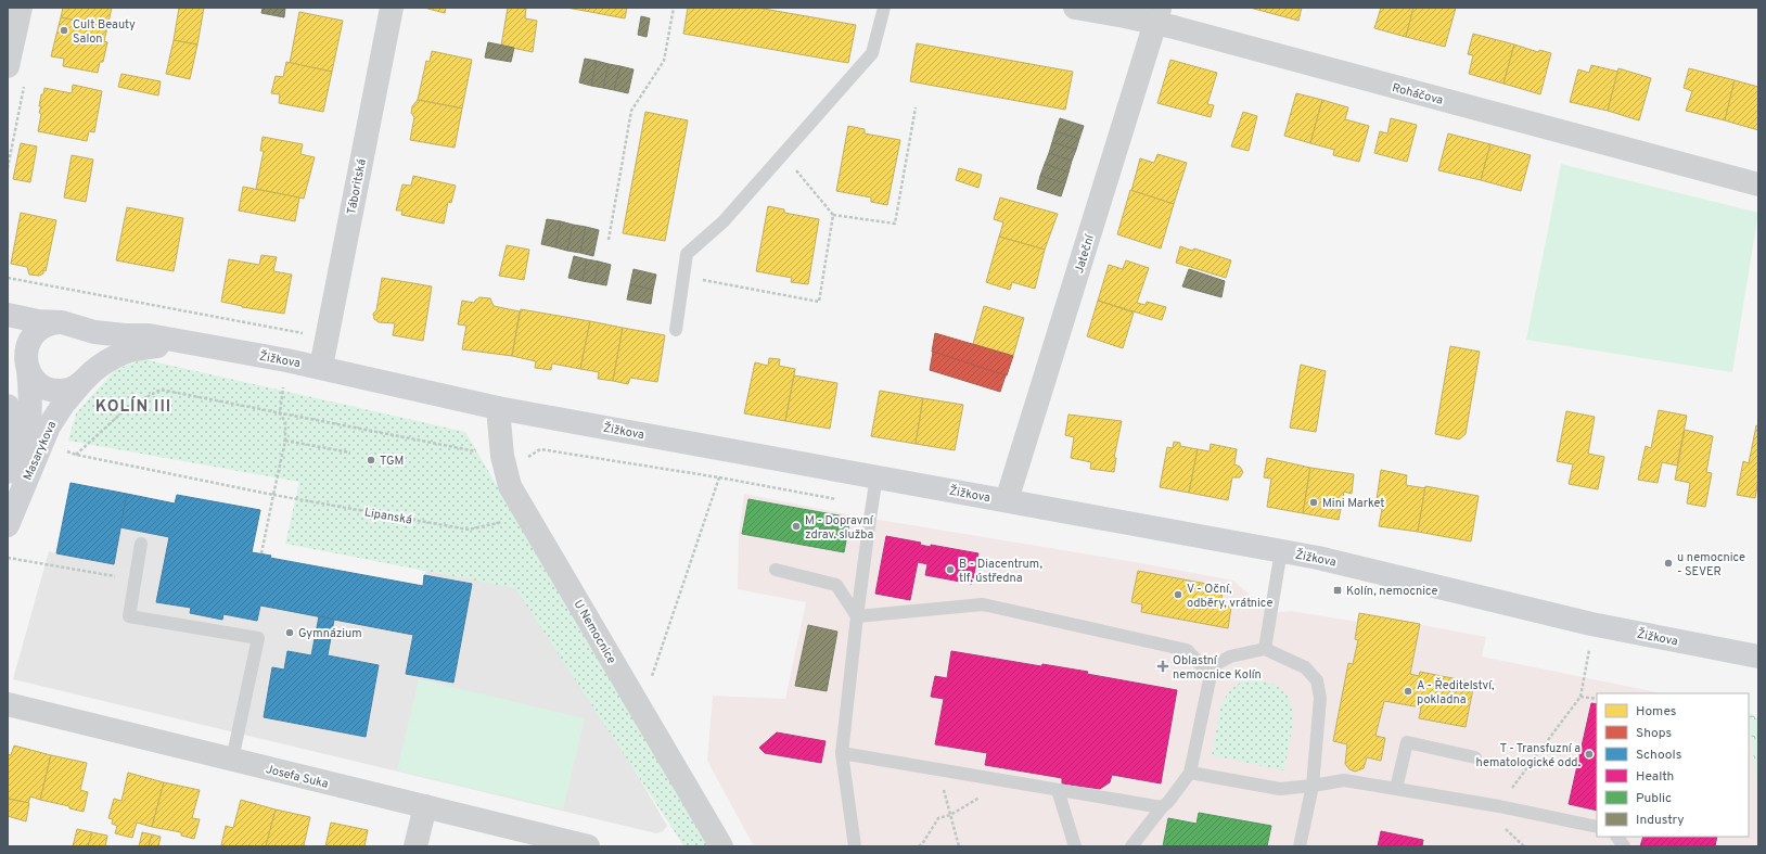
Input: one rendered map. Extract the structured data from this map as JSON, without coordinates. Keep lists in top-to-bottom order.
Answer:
{
  "streets": {
    "street": [
      "Roháčova",
      "Táboritská",
      "Jateční",
      "Žižkova",
      "Masarykova",
      "U Nemocnice",
      "Josefa Suka"
    ],
    "path": ["Lipanská"]
  },
  "crossings": [
    ["Roháčova", "Jateční"],
    ["Táboritská", "Žižkova"],
    ["Jateční", "Žižkova"],
    ["Žižkova", "Masarykova"],
    ["Žižkova", "U Nemocnice"]
  ],
  "districts": ["KOLÍN III"],
  "places": {
    "other": [
      "Cult Beauty Salon",
      "TGM",
      "Mini Market",
      "M - Dopravní zdrav. služba",
      "u nemocnice - SEVER",
      "B - Diacentrum, tlf. ústředna",
      "V - Oční, odběry, vrátnice",
      "Gymnázium",
      "A - Ředitelství, pokladna",
      "T - Transfuzní a hematologické odd."
    ],
    "transit": ["Kolín, nemocnice"],
    "health": ["Oblastní nemocnice Kolín"]
  },
  "legend": [
    "Homes",
    "Shops",
    "Schools",
    "Health",
    "Public",
    "Industry"
  ]
}
